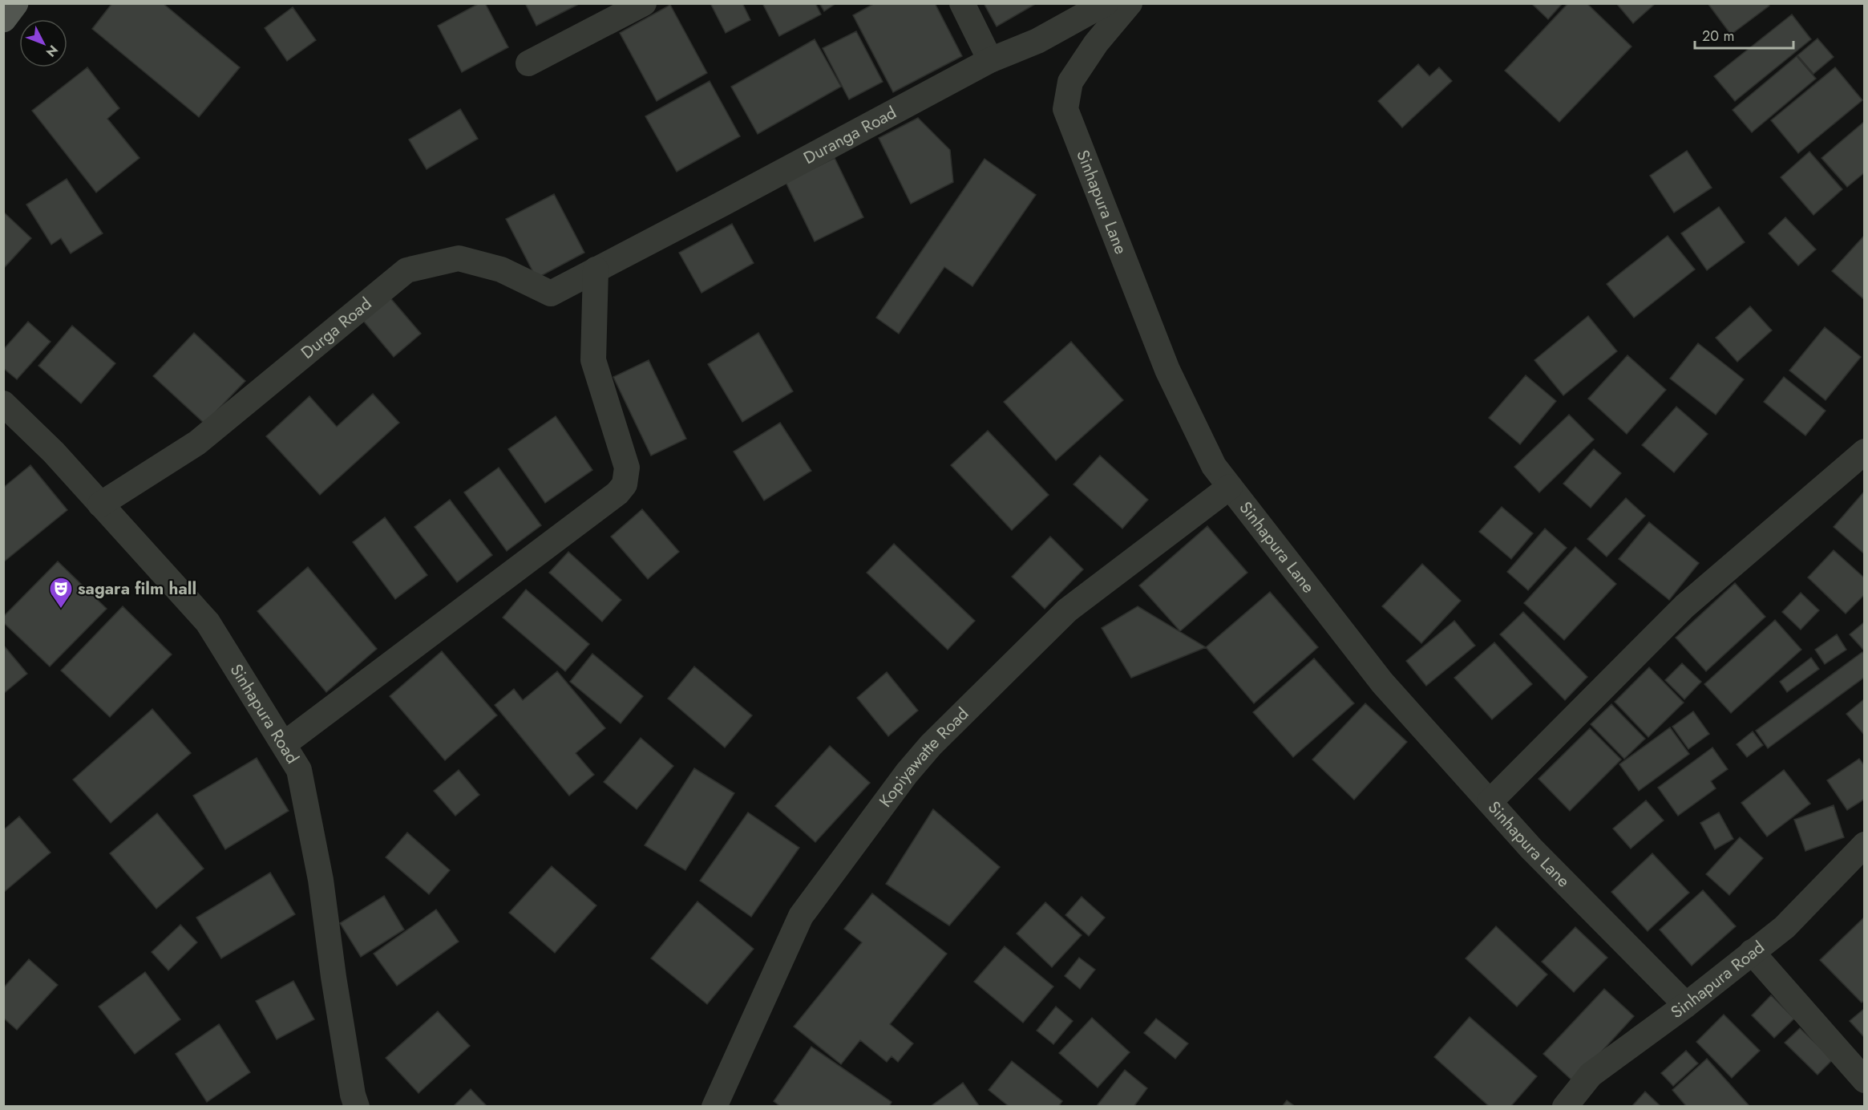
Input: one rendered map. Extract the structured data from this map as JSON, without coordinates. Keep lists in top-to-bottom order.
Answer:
{
  "streets": {
    "street": [
      "Duranga Road",
      "Sinhapura Lane",
      "Durga Road",
      "Sinhapura Road",
      "Kopiyawatte Road"
    ]
  },
  "crossings": [
    ["Duranga Road", "Durga Road"],
    ["Sinhapura Lane", "Sinhapura Road"],
    ["Sinhapura Lane", "Kopiyawatte Road"],
    ["Durga Road", "Sinhapura Road"]
  ],
  "places": {
    "theatre": ["sagara film hall"]
  },
  "scale_bar": "20 m",
  "north": "bottom right"
}
